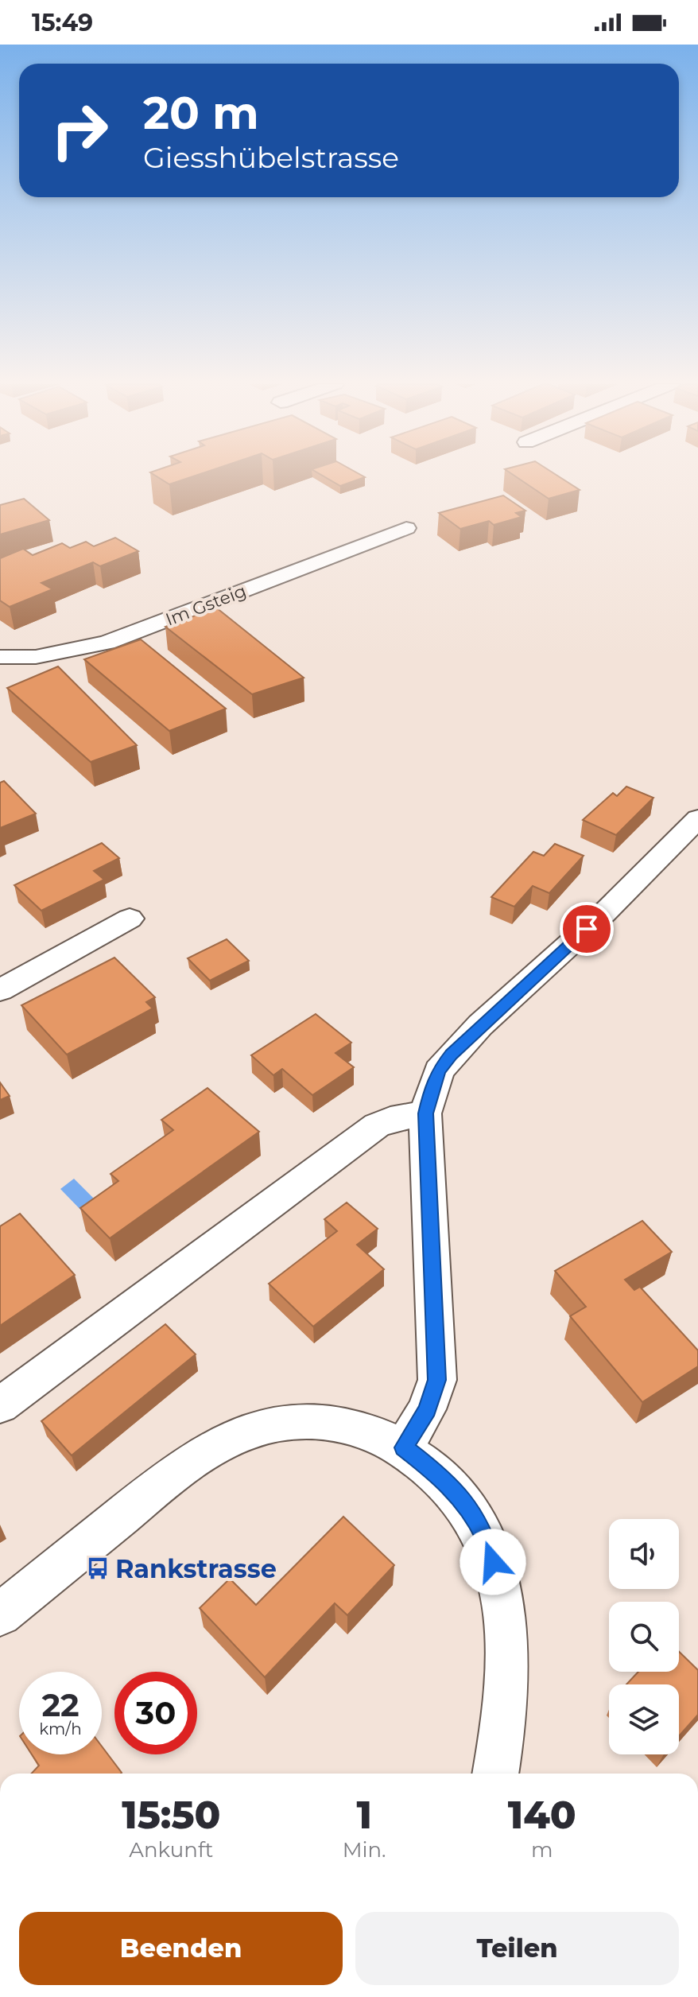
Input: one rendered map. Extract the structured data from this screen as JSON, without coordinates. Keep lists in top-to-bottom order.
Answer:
{
  "streets": {
    "street": ["Im Gsteig"]
  },
  "places": {
    "bus stop": ["Rankstrasse"]
  },
  "page": {
    "status": "15:49",
    "turn": ["20 m", "Giesshübelstrasse"],
    "speed": "22 km/h",
    "limit": "30",
    "eta": [
      "15:50",
      "Ankunft",
      "1",
      "Min.",
      "140",
      "m"
    ],
    "buttons": ["Beenden", "Teilen"]
  }
}
